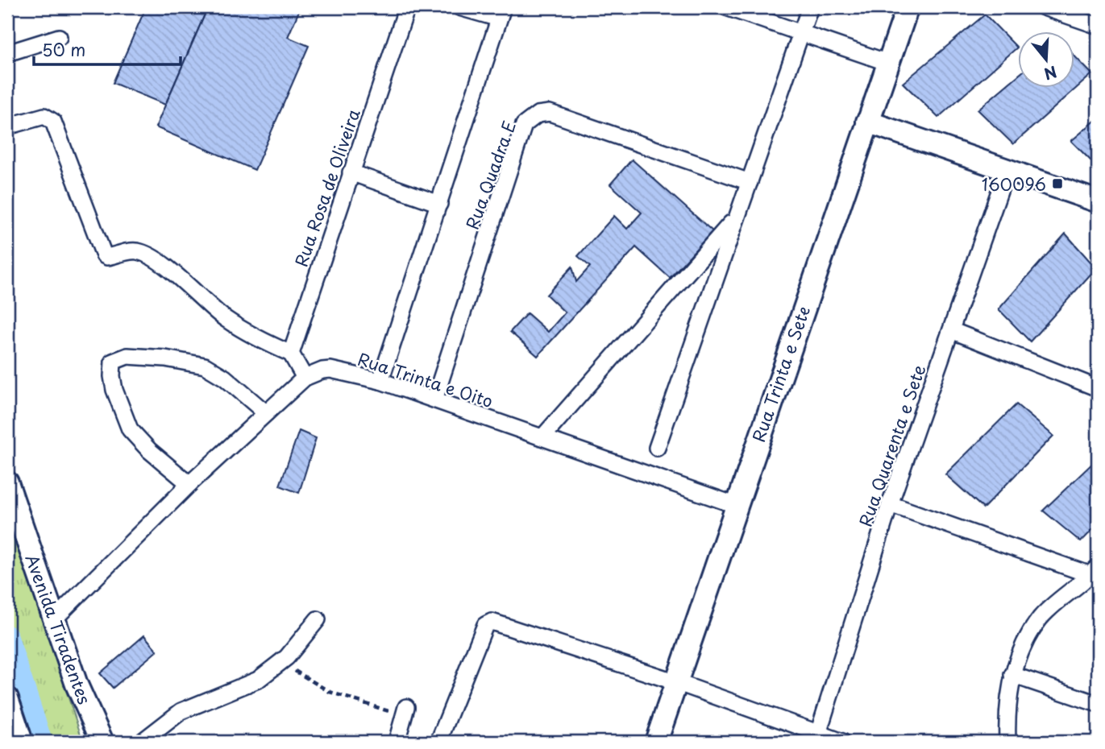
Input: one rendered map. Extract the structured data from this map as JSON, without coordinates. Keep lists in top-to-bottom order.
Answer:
{
  "streets": {
    "street": [
      "Rua Quadra E",
      "Rua Rosa de Oliveira",
      "Rua Trinta e Sete",
      "Rua Trinta e Oito",
      "Rua Quarenta e Sete",
      "Avenida Tiradentes"
    ]
  },
  "crossings": [
    ["Rua Quadra E", "Rua Trinta e Oito"],
    ["Rua Trinta e Sete", "Rua Trinta e Oito"],
    ["Rua Trinta e Oito", "Avenida Tiradentes"]
  ],
  "places": {
    "transit": ["160096"]
  },
  "scale_bar": "50 m",
  "north": "bottom"
}
